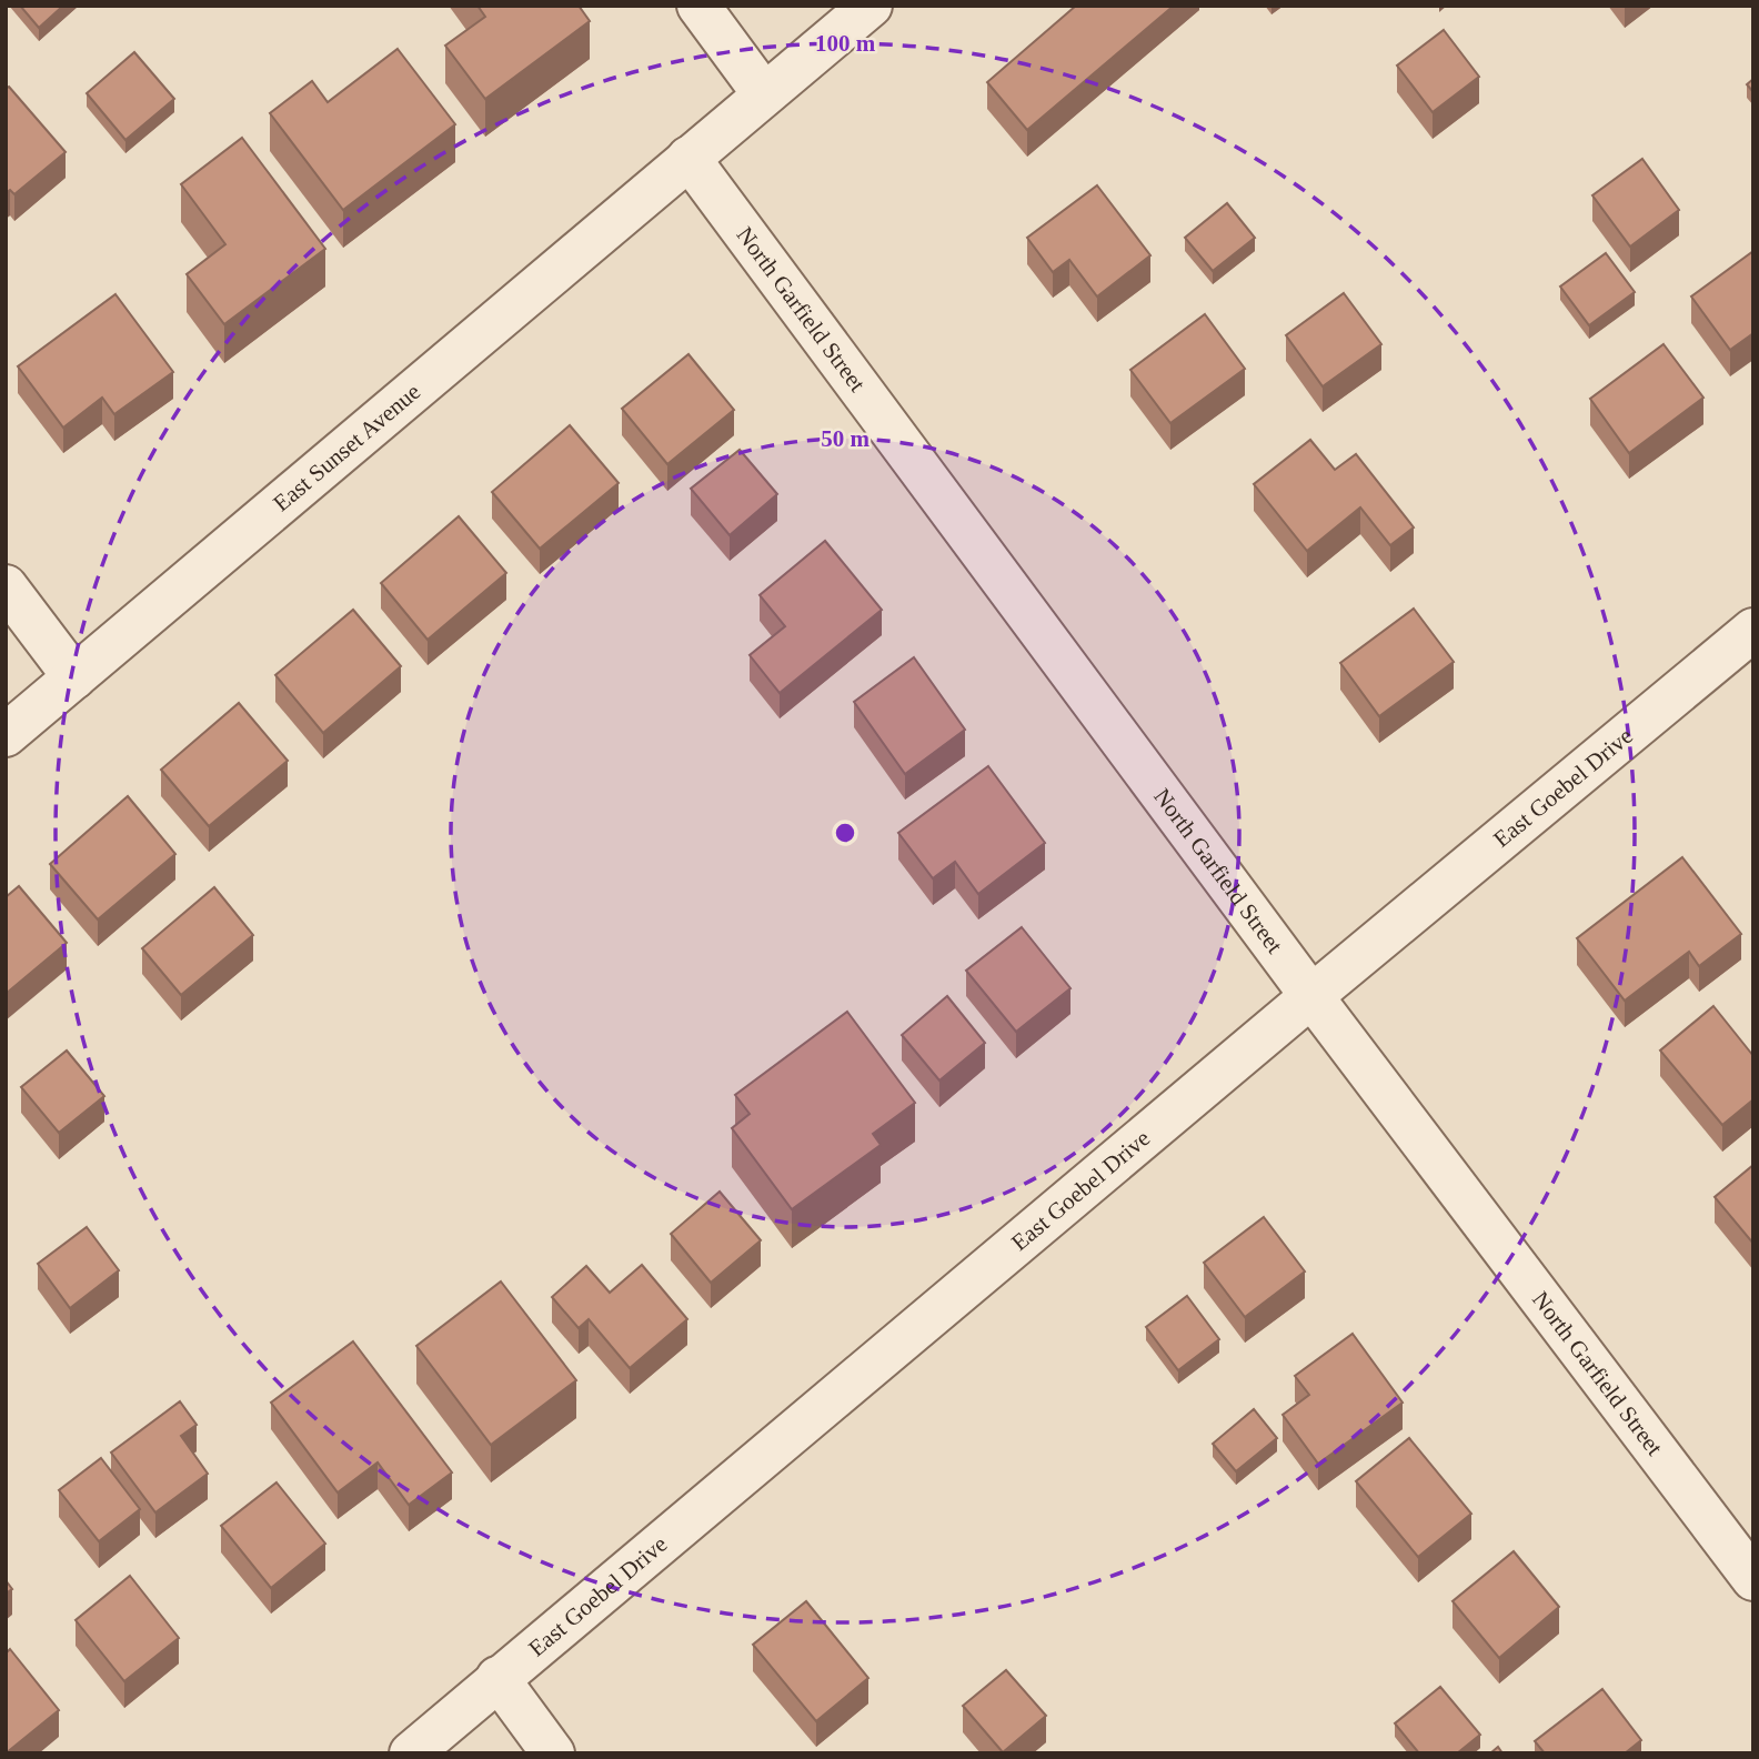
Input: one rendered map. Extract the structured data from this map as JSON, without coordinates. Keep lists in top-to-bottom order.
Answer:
{
  "streets": {
    "street": ["North Garfield Street", "East Sunset Avenue", "East Goebel Drive"]
  },
  "crossings": [
    ["North Garfield Street", "East Sunset Avenue"],
    ["North Garfield Street", "East Goebel Drive"]
  ],
  "rings": ["100 m", "50 m"]
}
